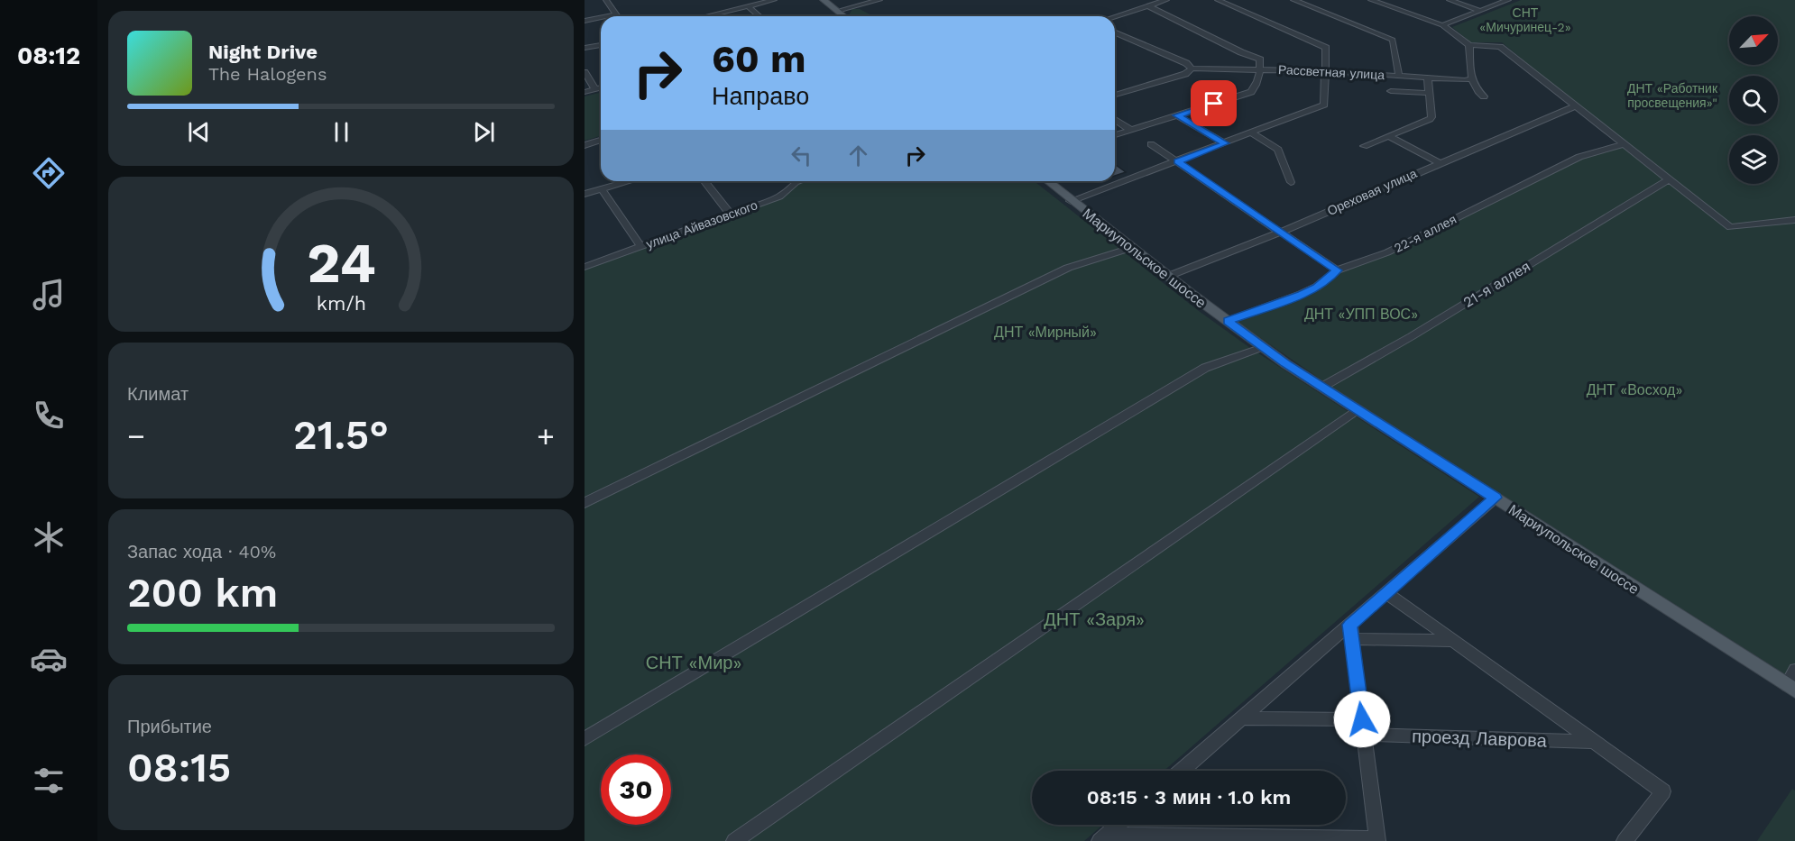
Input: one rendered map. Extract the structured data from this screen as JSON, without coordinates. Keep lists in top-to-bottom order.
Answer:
{
  "streets": {
    "main road": ["Мариупольское шоссе"],
    "street": [
      "Рассветная улица",
      "Ореховая улица",
      "улица Айвазовского",
      "22-я аллея",
      "21-я аллея",
      "проезд Лаврова"
    ]
  },
  "crossings": [
    ["Ореховая улица", "Мариупольское шоссе"],
    ["22-я аллея", "Мариупольское шоссе"],
    ["Мариупольское шоссе", "21-я аллея"]
  ],
  "parks": [
    "СНТ «Мичуринец-2»",
    "ДНТ «Работник просвещения»\"",
    "ДНТ «УПП ВОС»",
    "ДНТ «Мирный»",
    "ДНТ «Восход»",
    "ДНТ «Заря»",
    "СНТ «Мир»"
  ],
  "north": "top right",
  "page": {
    "tabs": "08:12",
    "turn": ["60 m", "Направо"],
    "song": ["Night Drive", "The Halogens"],
    "tile": [
      "Климат",
      ["Запас хода · 40%", "200 km"],
      ["Прибытие", "08:15"]
    ],
    "heat": ["−", "21.5°", "+"],
    "limit": "30",
    "trip": "08:15 · 3 мин · 1.0 km",
    "gauge": ["24", "km/h"]
  }
}
